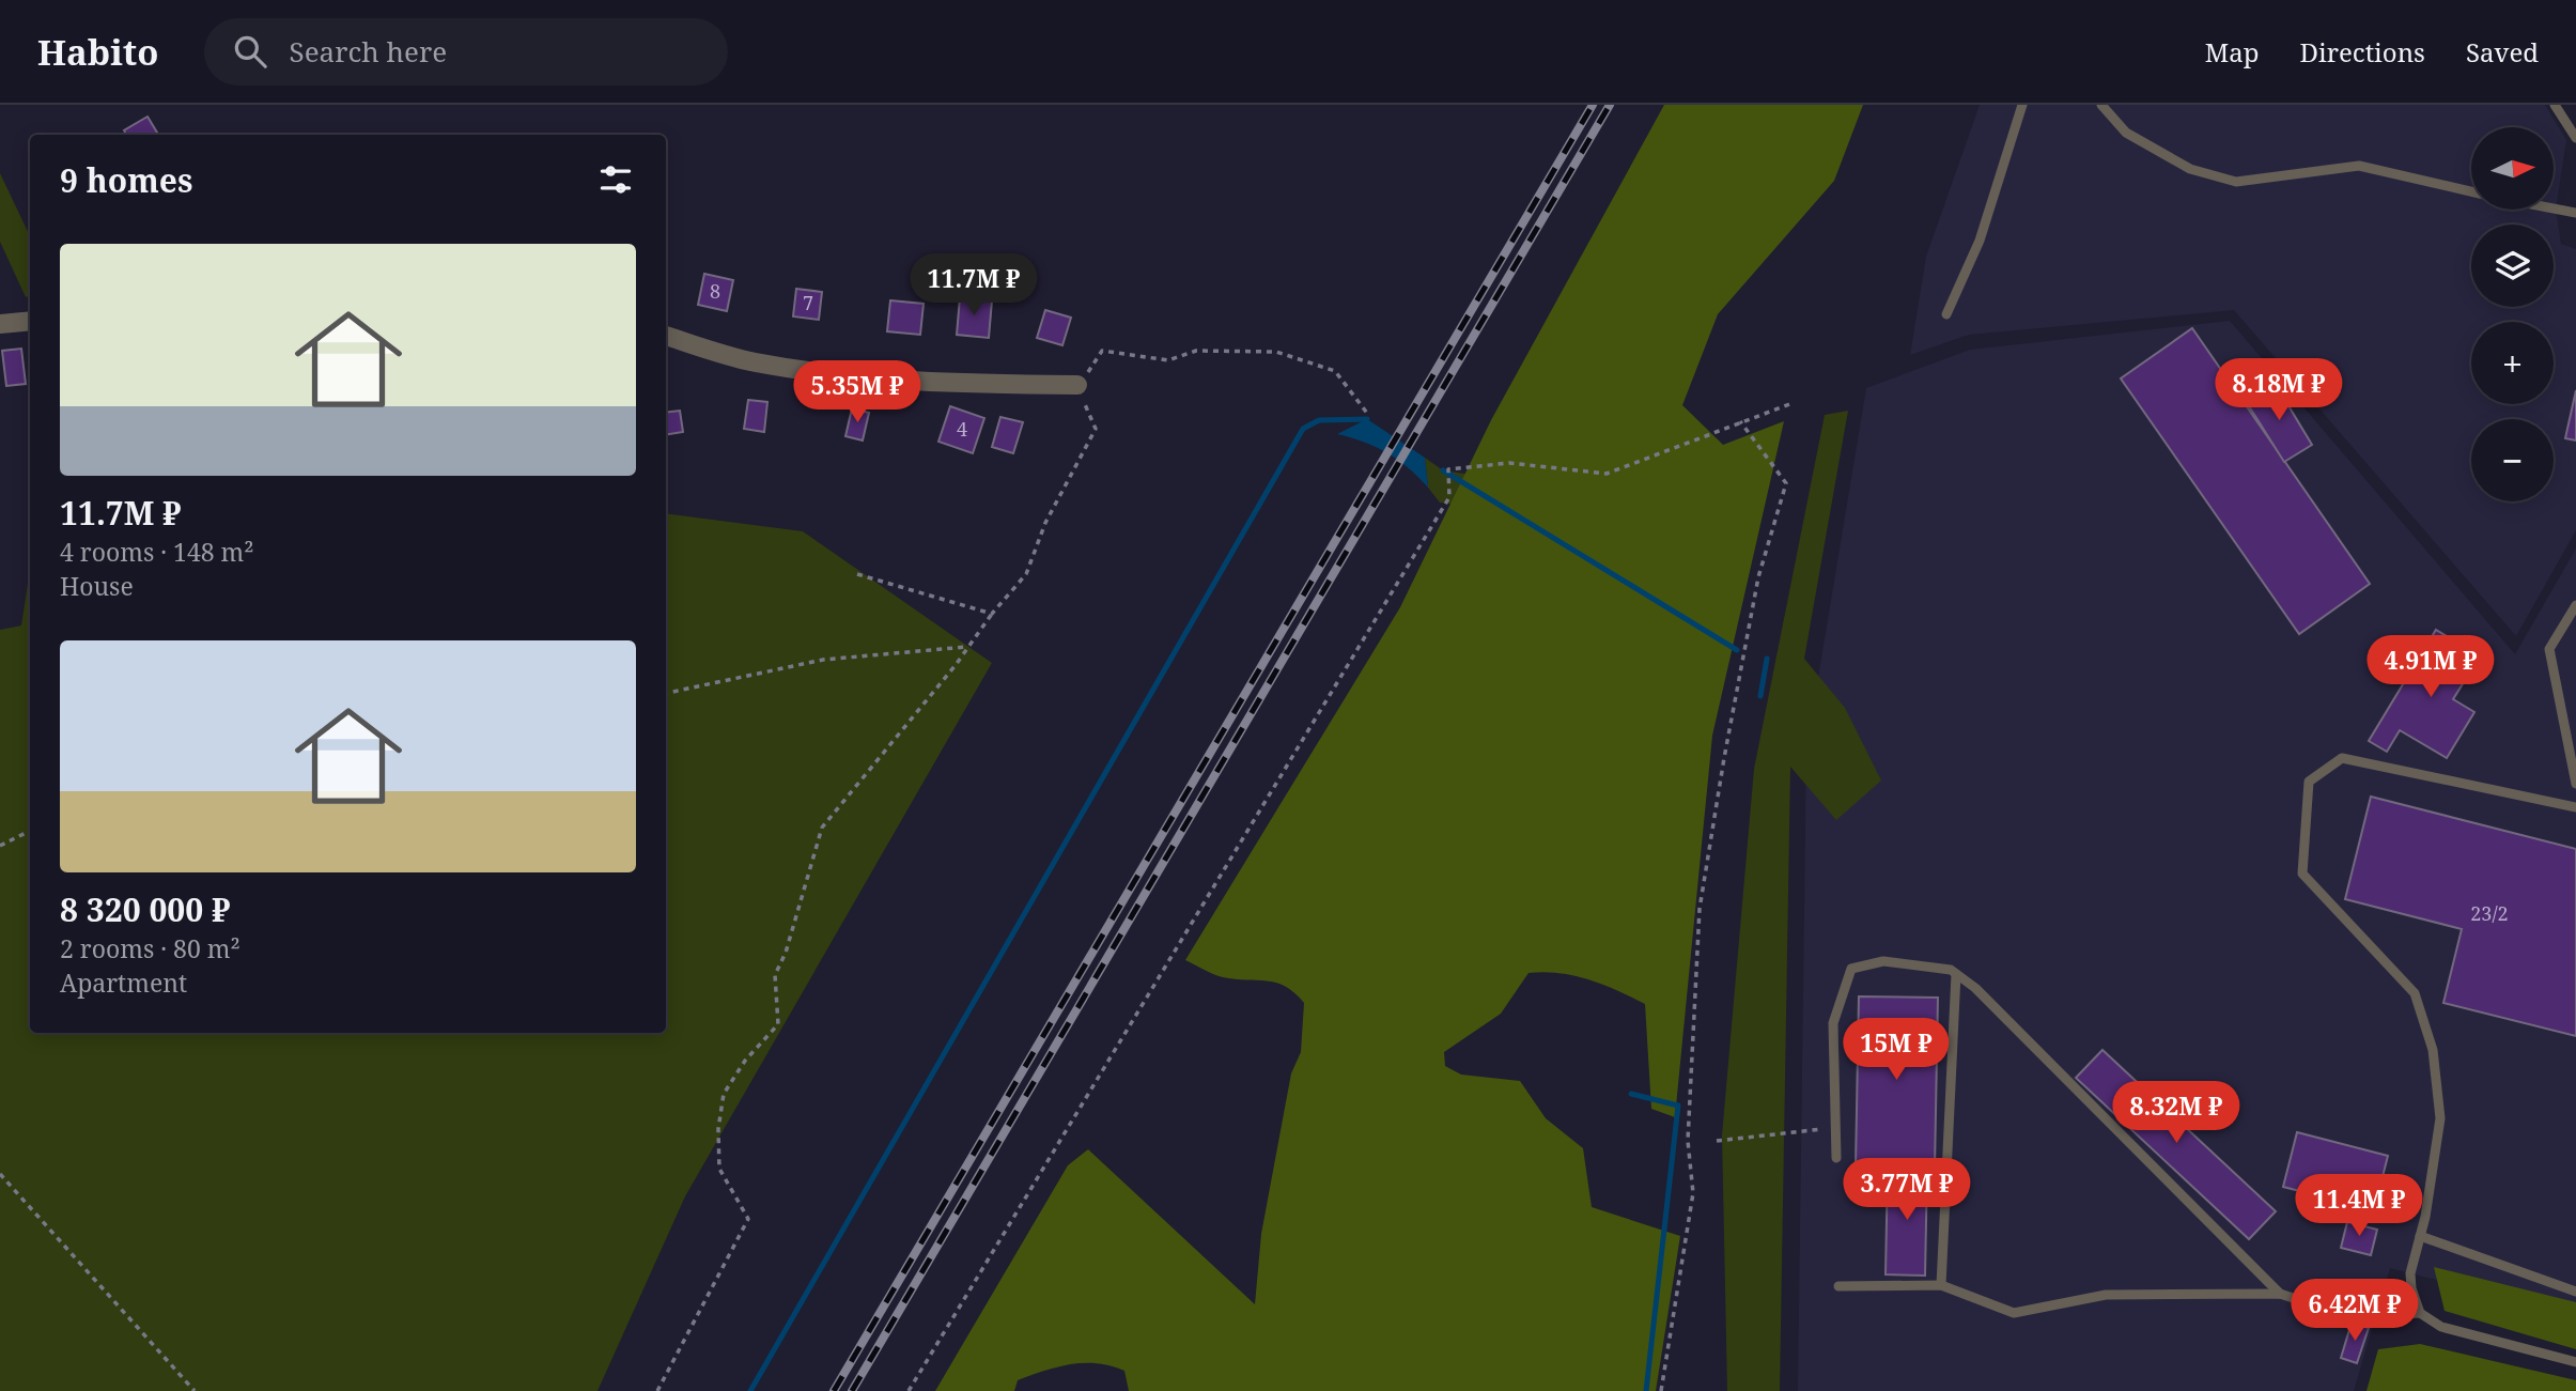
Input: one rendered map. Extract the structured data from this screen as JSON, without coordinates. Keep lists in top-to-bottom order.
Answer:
{
  "house_numbers": [
    "8",
    "7",
    "4",
    "23/2"
  ],
  "north": "right",
  "page": {
    "header": "Habito",
    "search": "Search here",
    "nav": ["Map", "Directions", "Saved"],
    "map_buttons": ["+", "−"],
    "heading": "9 homes",
    "list": [
      {
        "name": "11.7M ₽",
        "note": "4 rooms · 148 m² · House"
      },
      {
        "name": "8 320 000 ₽",
        "note": "2 rooms · 80 m² · Apartment"
      }
    ],
    "price": [
      "11.7M ₽",
      "8.18M ₽",
      "5.35M ₽",
      "4.91M ₽",
      "15M ₽",
      "8.32M ₽",
      "3.77M ₽",
      "11.4M ₽",
      "6.42M ₽"
    ]
  }
}
